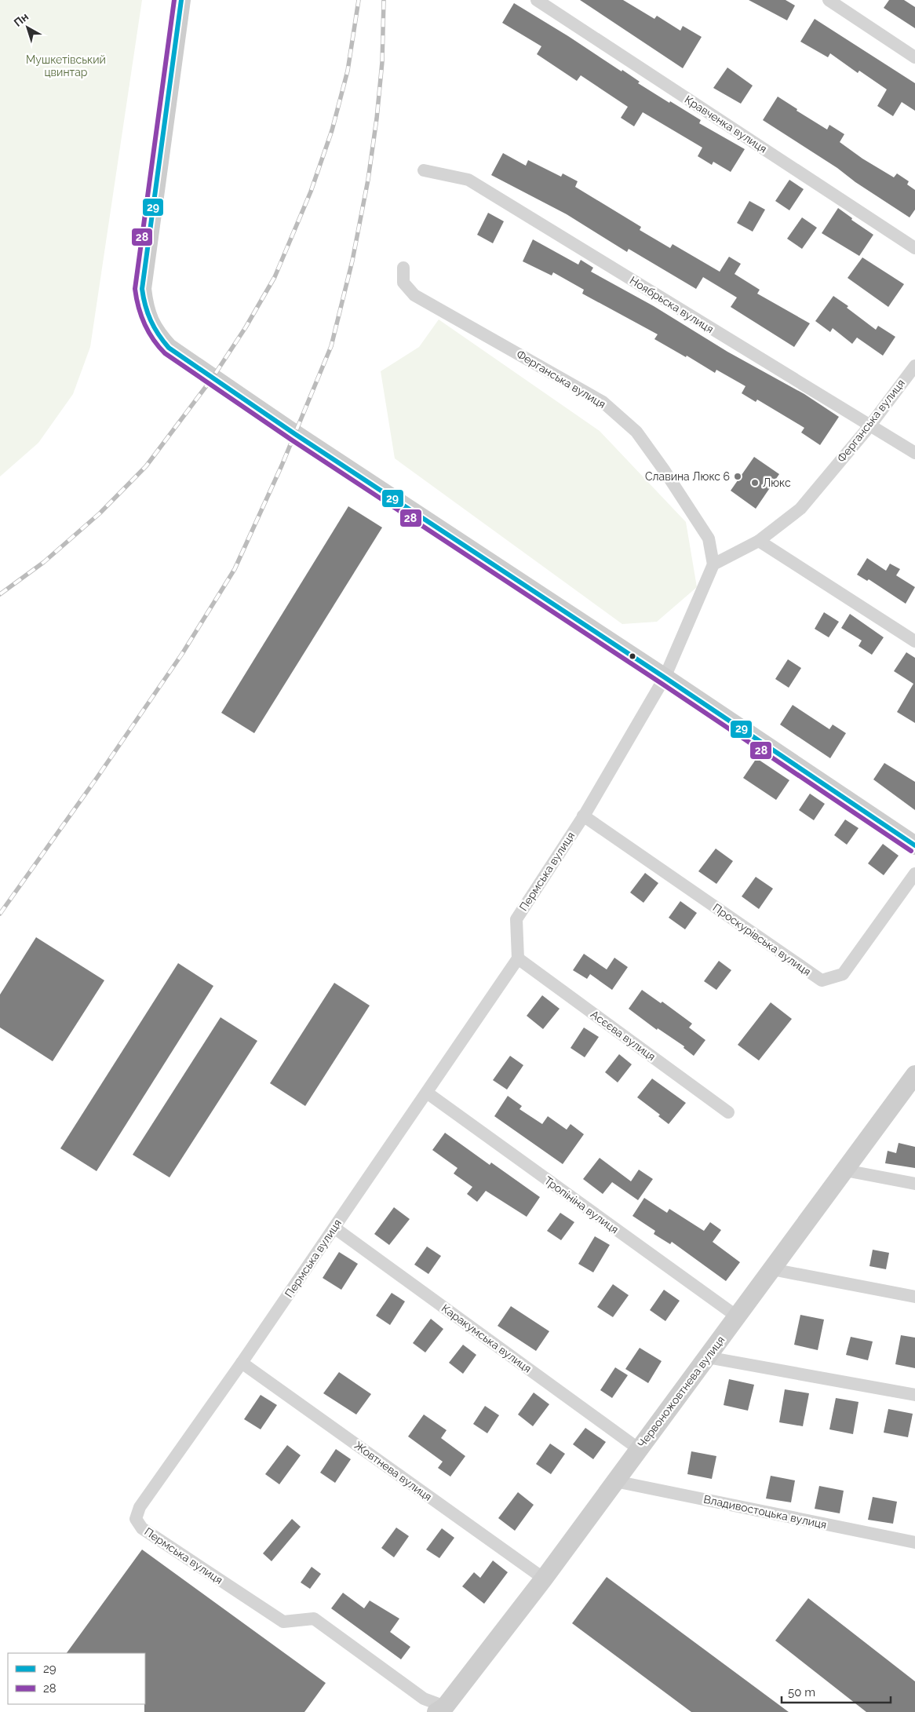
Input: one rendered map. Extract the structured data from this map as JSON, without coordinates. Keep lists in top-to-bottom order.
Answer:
{
  "streets": {
    "main road": ["Червоножовтнева вулиця"],
    "street": [
      "Кравченка вулиця",
      "Ноябрьска вулиця",
      "Ферганська вулиця",
      "Пермська вулиця",
      "Проскурівська вулиця",
      "Асєєва вулиця",
      "Тропініна вулиця",
      "Каракумська вулиця",
      "Жовтнева вулиця",
      "Владивостоцька вулиця"
    ]
  },
  "crossings": [
    ["Ноябрьска вулиця", "Ферганська вулиця"],
    ["Пермська вулиця", "Проскурівська вулиця"],
    ["Пермська вулиця", "Асєєва вулиця"],
    ["Пермська вулиця", "Тропініна вулиця"],
    ["Пермська вулиця", "Каракумська вулиця"],
    ["Пермська вулиця", "Червоножовтнева вулиця"],
    ["Пермська вулиця", "Жовтнева вулиця"],
    ["Тропініна вулиця", "Червоножовтнева вулиця"],
    ["Каракумська вулиця", "Червоножовтнева вулиця"],
    ["Червоножовтнева вулиця", "Жовтнева вулиця"],
    ["Червоножовтнева вулиця", "Владивостоцька вулиця"]
  ],
  "parks": ["Мушкетівський цвинтар"],
  "places": ["Славина Люкс 6", "Люкс"],
  "lines": ["transit line 29", "transit line 28"],
  "legend": ["29", "28"],
  "scale_bar": "50 m",
  "north": "top left"
}
